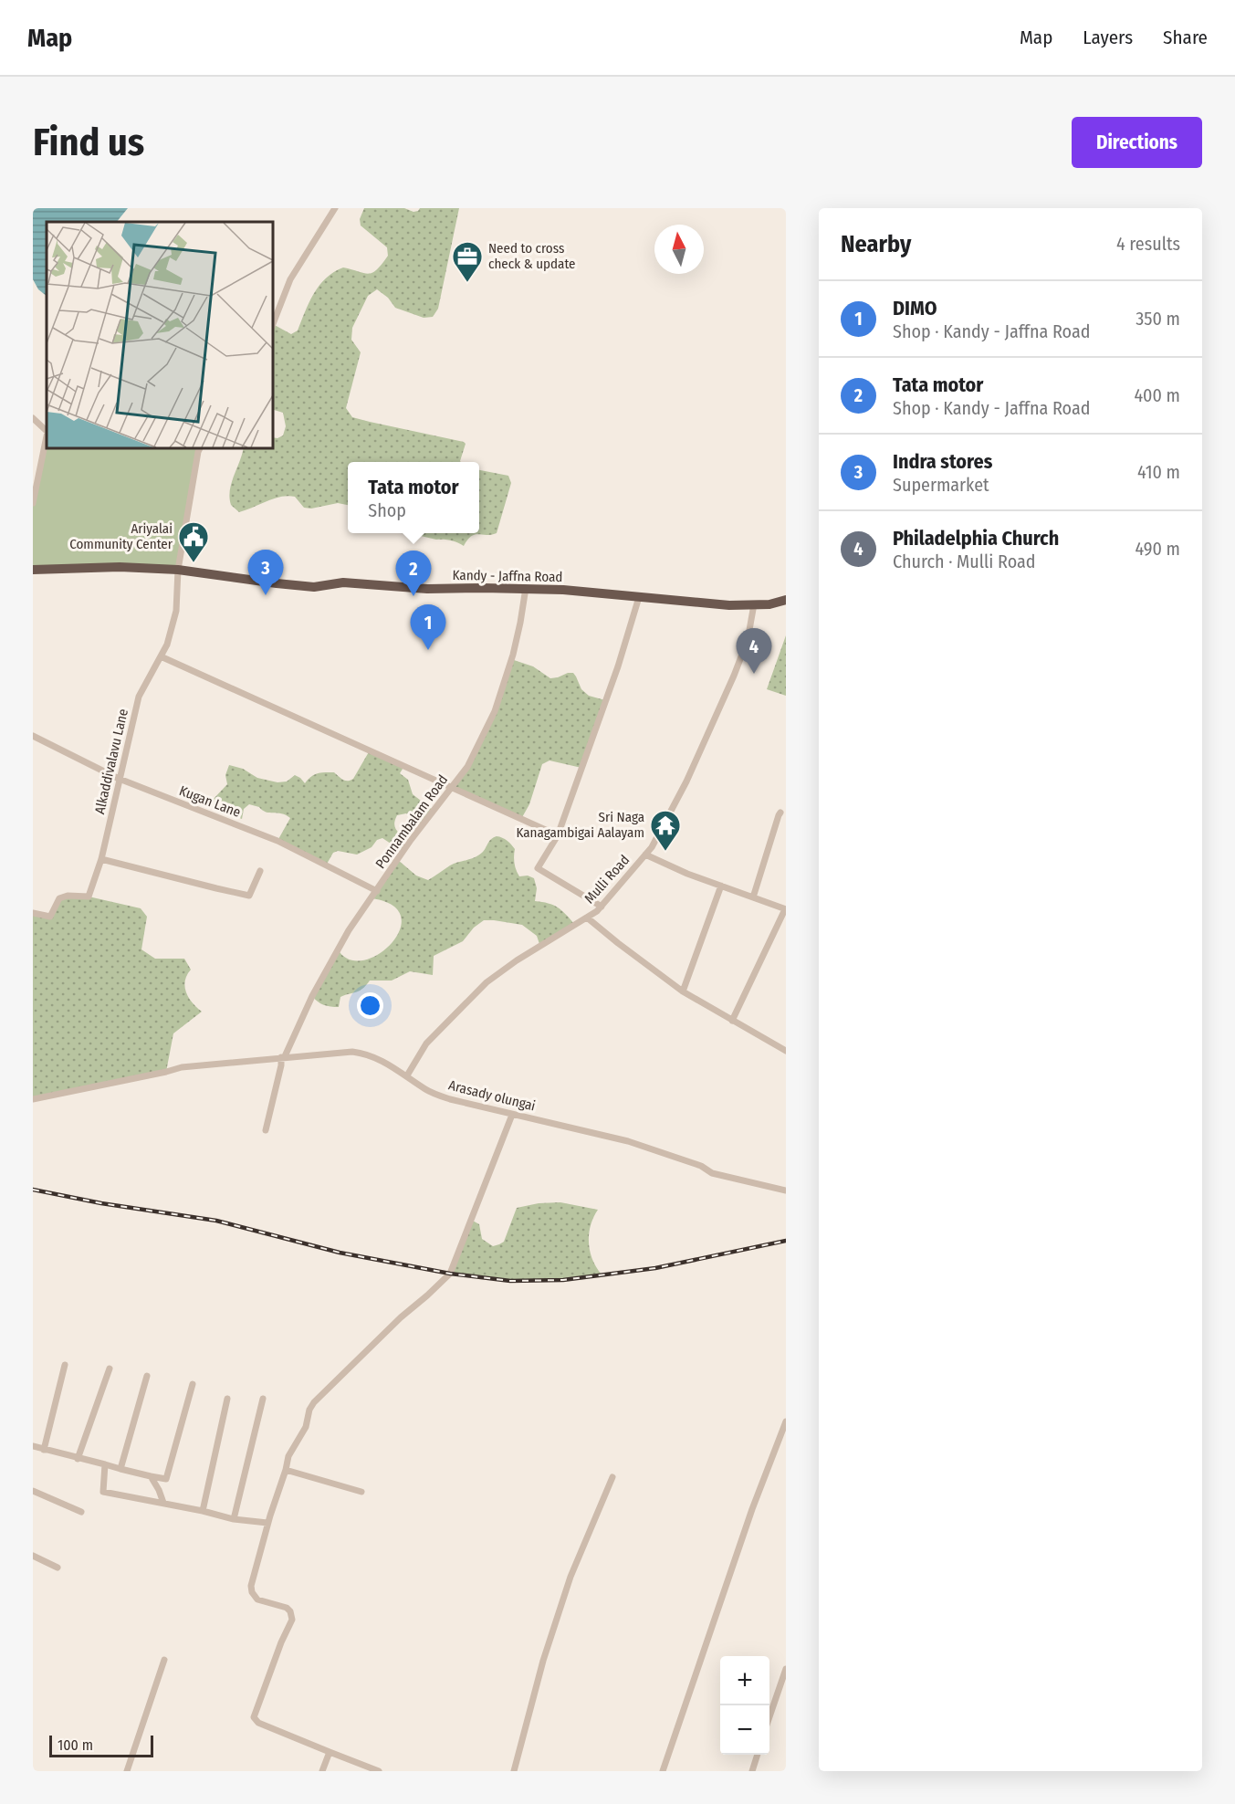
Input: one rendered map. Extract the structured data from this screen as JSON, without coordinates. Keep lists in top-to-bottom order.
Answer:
{
  "streets": {
    "highway": ["Kandy - Jaffna Road"],
    "street": [
      "Alkaddivalavu Lane",
      "Kugan Lane",
      "Ponnambalam Road",
      "Mulli Road",
      "Arasady olungai"
    ]
  },
  "crossings": [
    ["Kandy - Jaffna Road", "Alkaddivalavu Lane"],
    ["Kandy - Jaffna Road", "Ponnambalam Road"],
    ["Kandy - Jaffna Road", "Mulli Road"],
    ["Alkaddivalavu Lane", "Kugan Lane"],
    ["Kugan Lane", "Ponnambalam Road"],
    ["Ponnambalam Road", "Arasady olungai"],
    ["Mulli Road", "Arasady olungai"]
  ],
  "places": {
    "office": ["Need to cross check & update"],
    "public building": ["Ariyalai Community Center"],
    "temple": ["Sri Naga Kanagambigai Aalayam"]
  },
  "scale_bar": "100 m",
  "north": "top",
  "page": {
    "header": "Map",
    "nav": ["Map", "Layers", "Share"],
    "buttons": "Directions",
    "title": "Find us",
    "heading": ["Nearby", "4 results"],
    "list": [
      {
        "mark": "1",
        "name": "DIMO",
        "note": "Shop · Kandy - Jaffna Road",
        "value": "350 m"
      },
      {
        "mark": "2",
        "name": "Tata motor",
        "note": "Shop · Kandy - Jaffna Road",
        "value": "400 m"
      },
      {
        "mark": "3",
        "name": "Indra stores",
        "note": "Supermarket",
        "value": "410 m"
      },
      {
        "mark": "4",
        "name": "Philadelphia Church",
        "note": "Church · Mulli Road",
        "value": "490 m"
      }
    ],
    "popup": ["Tata motor", "Shop"],
    "pins": [
      "3",
      "2",
      "1",
      "4"
    ],
    "map_buttons": ["+", "−"],
    "scale": "100 m"
  }
}
